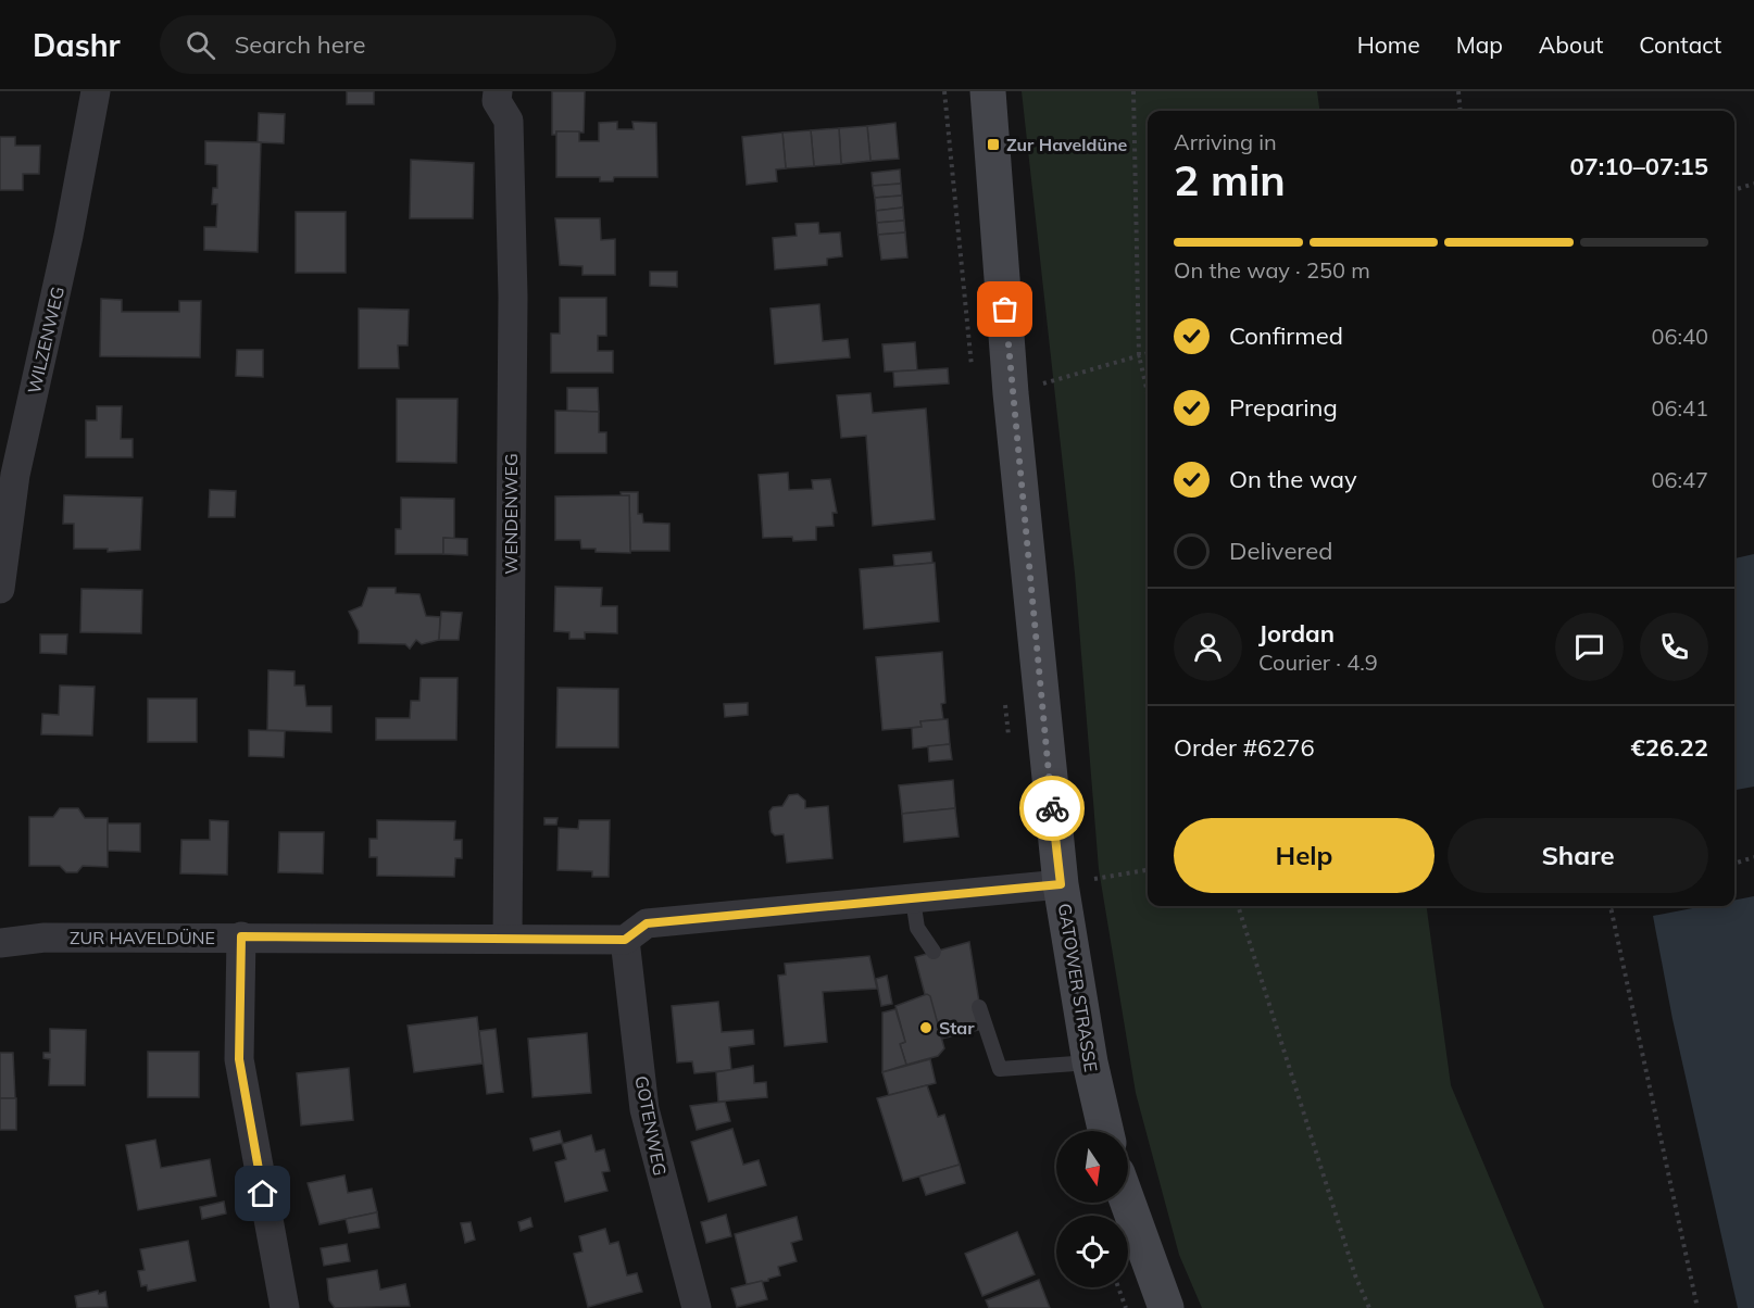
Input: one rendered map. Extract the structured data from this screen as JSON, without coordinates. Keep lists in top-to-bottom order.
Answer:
{
  "streets": {
    "main road": ["GATOWER STRASSE"],
    "street": [
      "WILZENWEG",
      "WENDENWEG",
      "ZUR HAVELDÜNE",
      "GOTENWEG"
    ]
  },
  "crossings": [
    ["WENDENWEG", "ZUR HAVELDÜNE"],
    ["ZUR HAVELDÜNE", "GOTENWEG"]
  ],
  "places": {
    "transit": ["Zur Haveldüne"],
    "other": ["Star"]
  },
  "north": "bottom",
  "page": {
    "header": "Dashr",
    "search": "Search here",
    "nav": [
      "Home",
      "Map",
      "About",
      "Contact"
    ],
    "heading": ["2 min", "Arriving in", "07:10–07:15"],
    "panel": [
      "Jordan",
      "Courier · 4.9",
      "Order #6276",
      "€26.22"
    ],
    "bar": "On the way · 250 m",
    "list": [
      ["Confirmed", "06:40"],
      ["Preparing", "06:41"],
      ["On the way", "06:47"],
      "Delivered"
    ],
    "buttons": ["Help", "Share"]
  }
}
